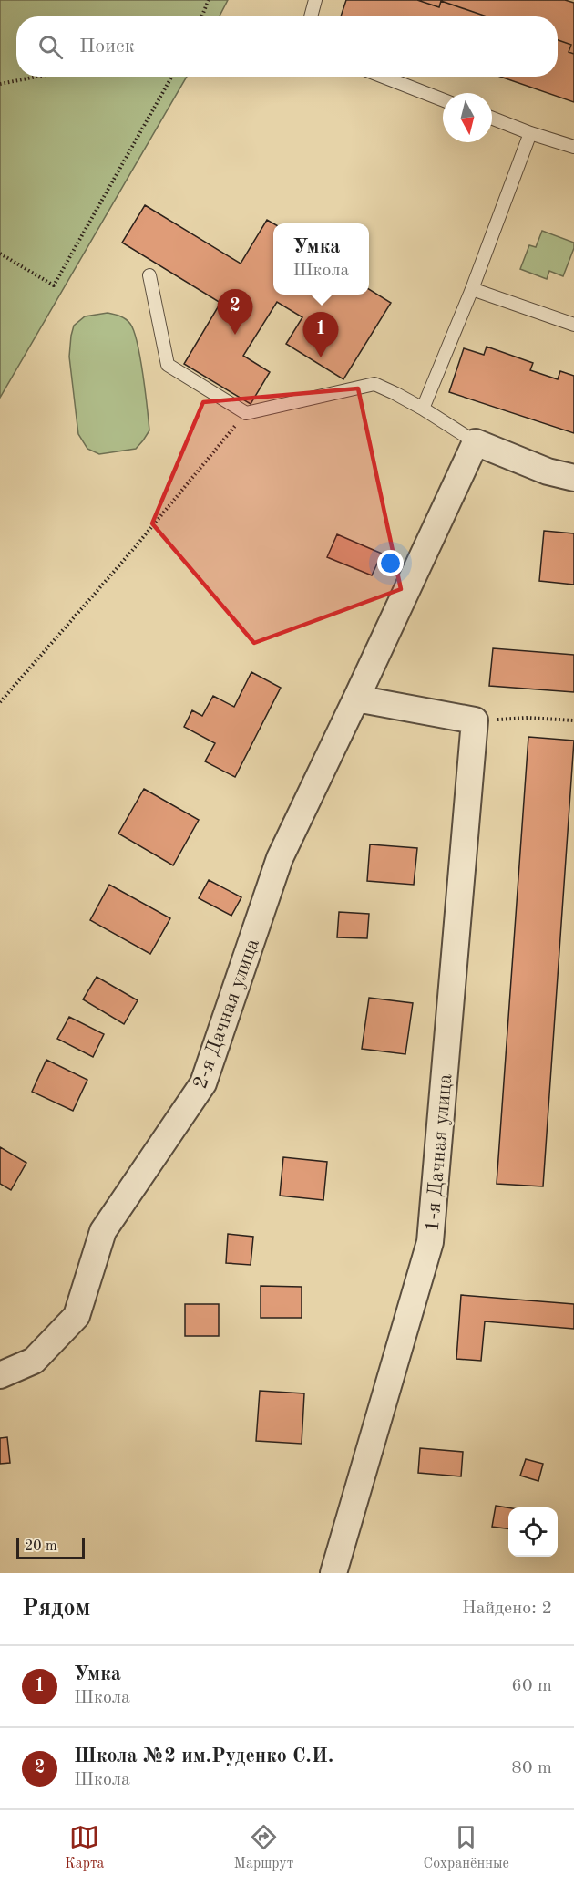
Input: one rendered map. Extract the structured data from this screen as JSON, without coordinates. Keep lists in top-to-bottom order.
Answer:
{
  "streets": {
    "street": ["2-я Дачная улица", "1-я Дачная улица"]
  },
  "crossings": [
    ["2-я Дачная улица", "1-я Дачная улица"]
  ],
  "scale_bar": "20 m",
  "north": "bottom",
  "page": {
    "search": "Поиск",
    "popup": ["Умка", "Школа"],
    "pins": ["2", "1"],
    "scale": "20 m",
    "heading": ["Рядом", "Найдено: 2"],
    "list": [
      {
        "mark": "1",
        "name": "Умка",
        "note": "Школа",
        "value": "60 m"
      },
      {
        "mark": "2",
        "name": "Школа №2 им.Руденко С.И.",
        "note": "Школа",
        "value": "80 m"
      }
    ],
    "nav": ["Карта", "Маршрут", "Сохранённые"]
  }
}
